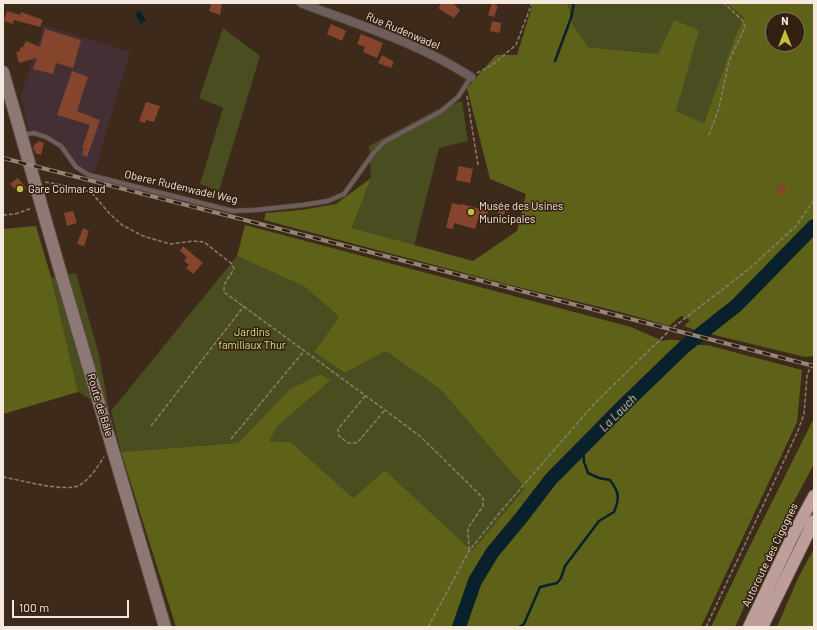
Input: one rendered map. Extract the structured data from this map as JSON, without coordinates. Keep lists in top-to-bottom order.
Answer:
{
  "streets": {
    "highway": ["Autoroute des Cigognes"],
    "main road": ["Route de Bâle"],
    "street": ["Rue Rudenwadel"],
    "lane": ["Oberer Rudenwadel Weg"]
  },
  "crossings": [
    ["Rue Rudenwadel", "Oberer Rudenwadel Weg"],
    ["Oberer Rudenwadel Weg", "Route de Bâle"]
  ],
  "water": ["La Lauch"],
  "parks": ["Jardins familiaux Thur"],
  "places": ["Gare Colmar sud", "Musée des Usines Municipales"],
  "scale_bar": "100 m",
  "north": "top"
}
